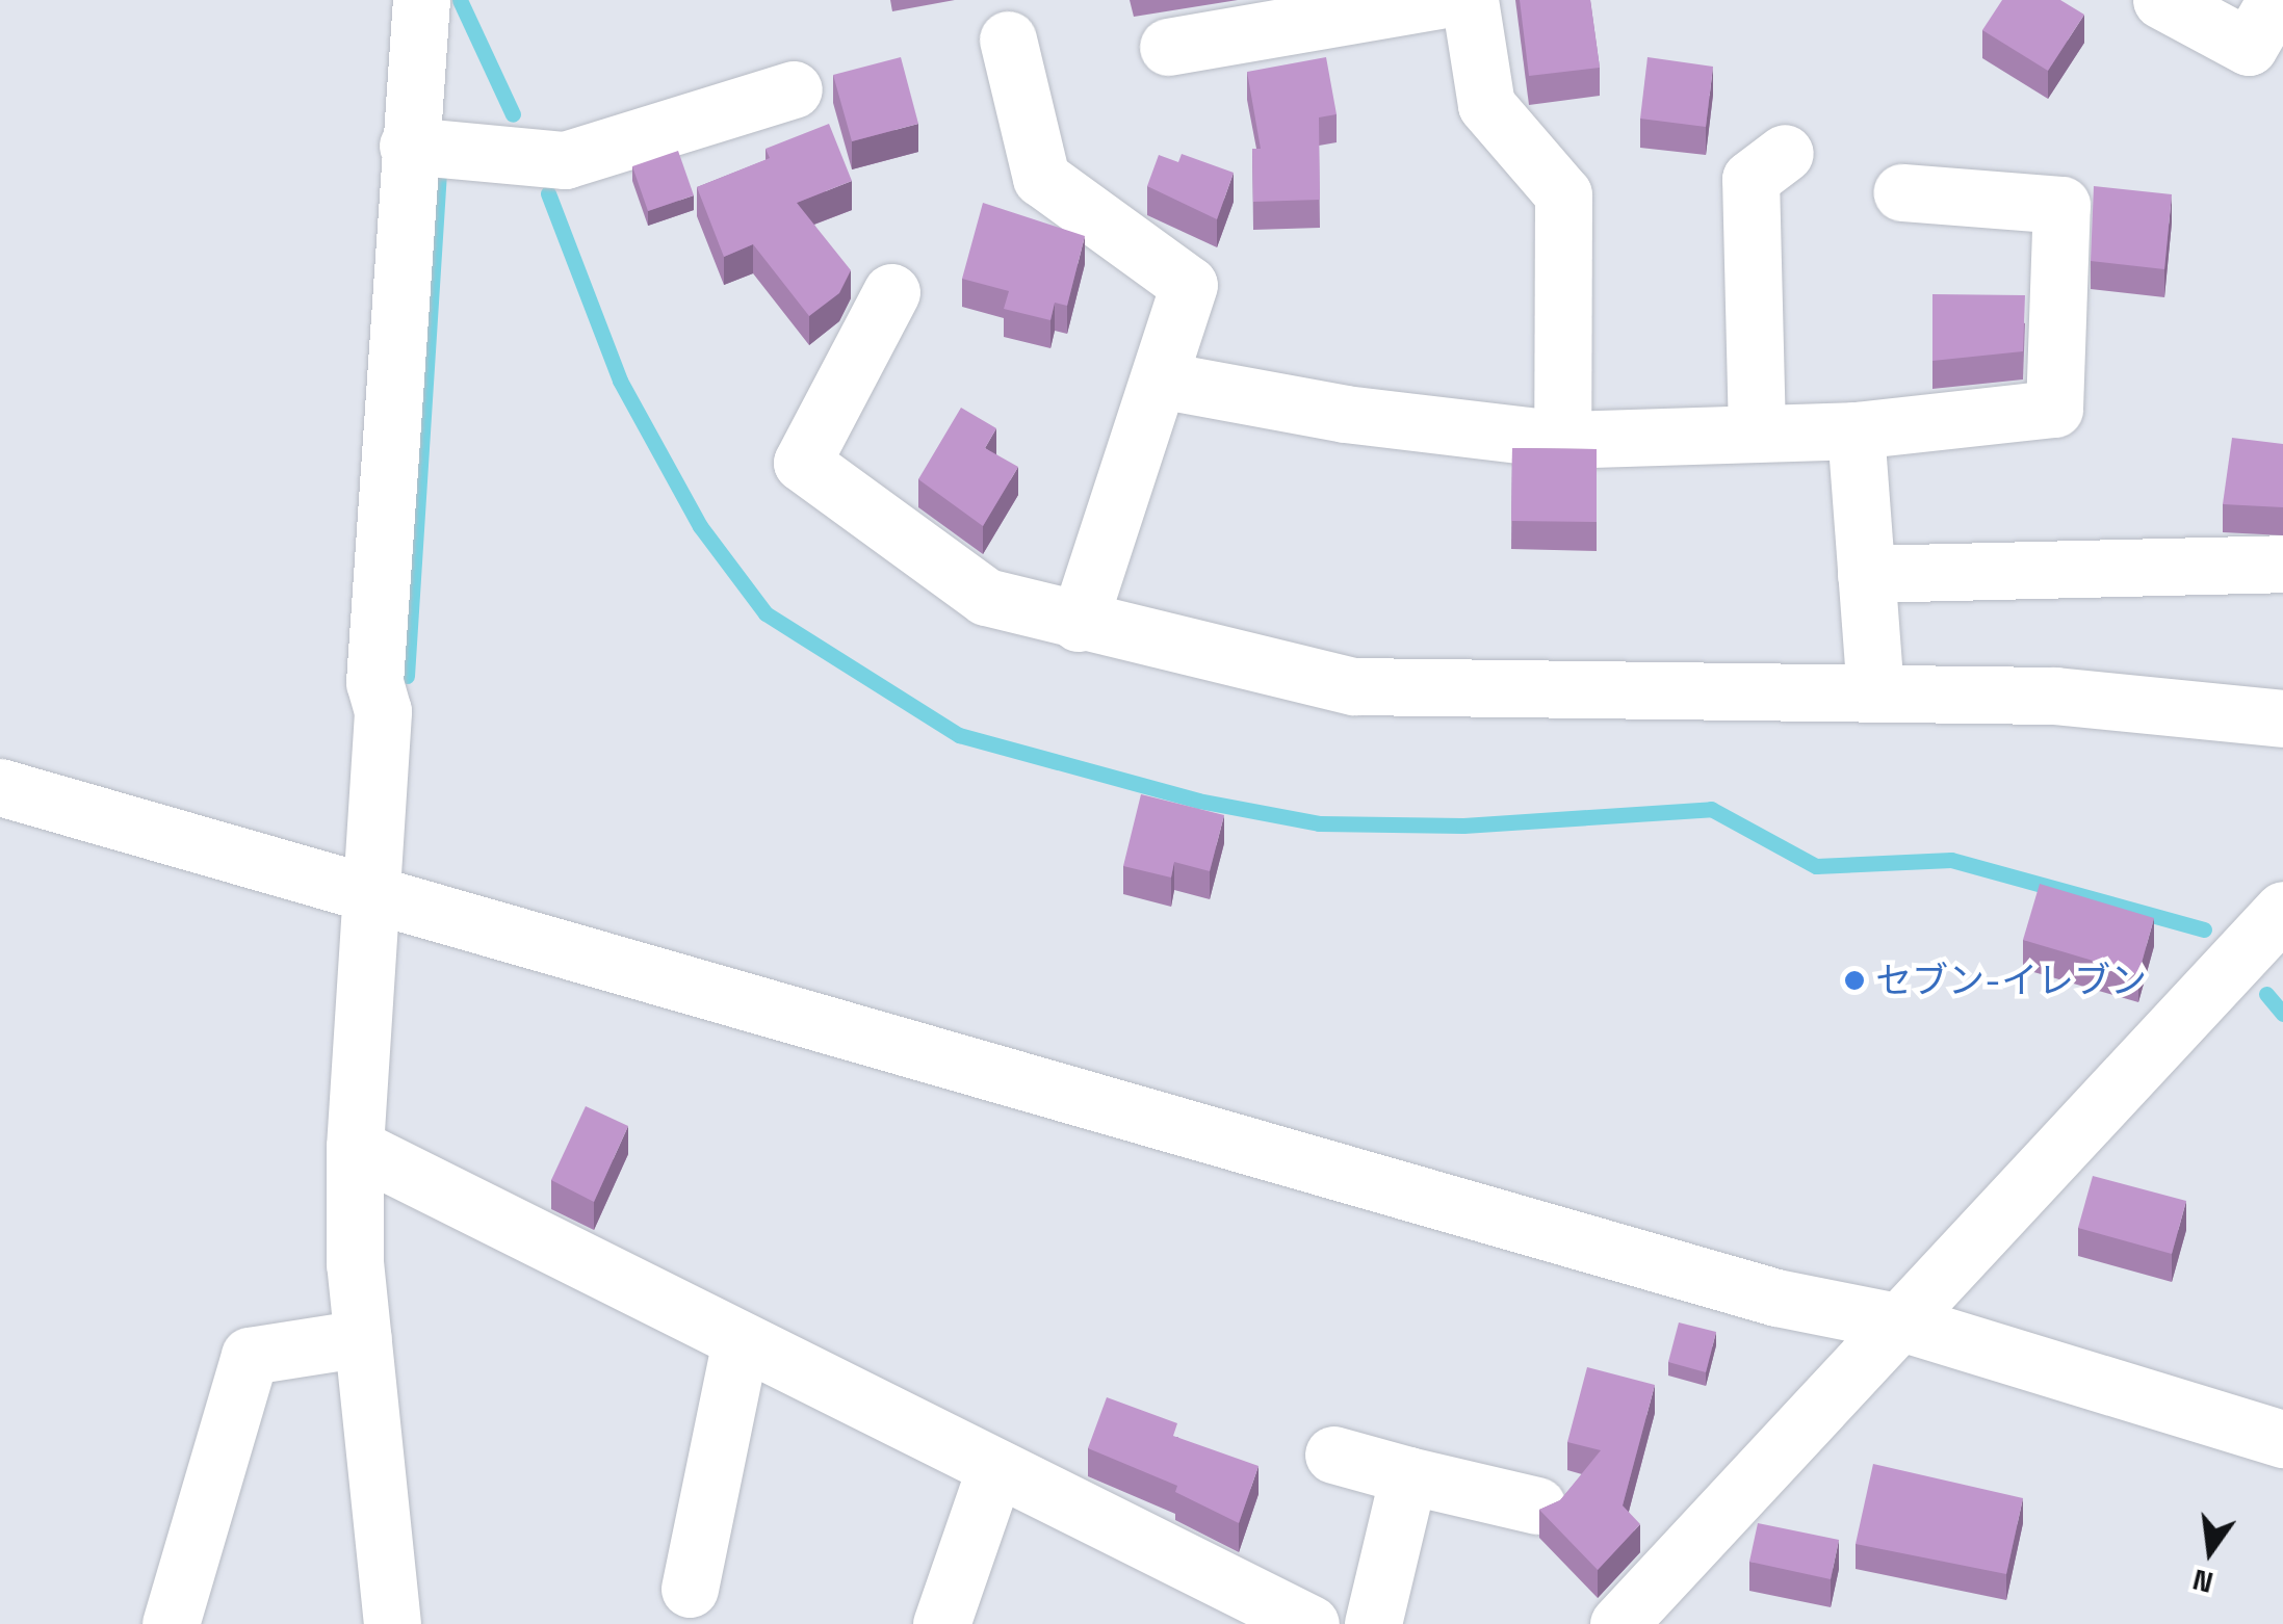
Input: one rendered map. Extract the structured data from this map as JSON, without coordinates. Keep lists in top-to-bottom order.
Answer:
{
  "places": ["セブン-イレブン"],
  "north": "bottom"
}
